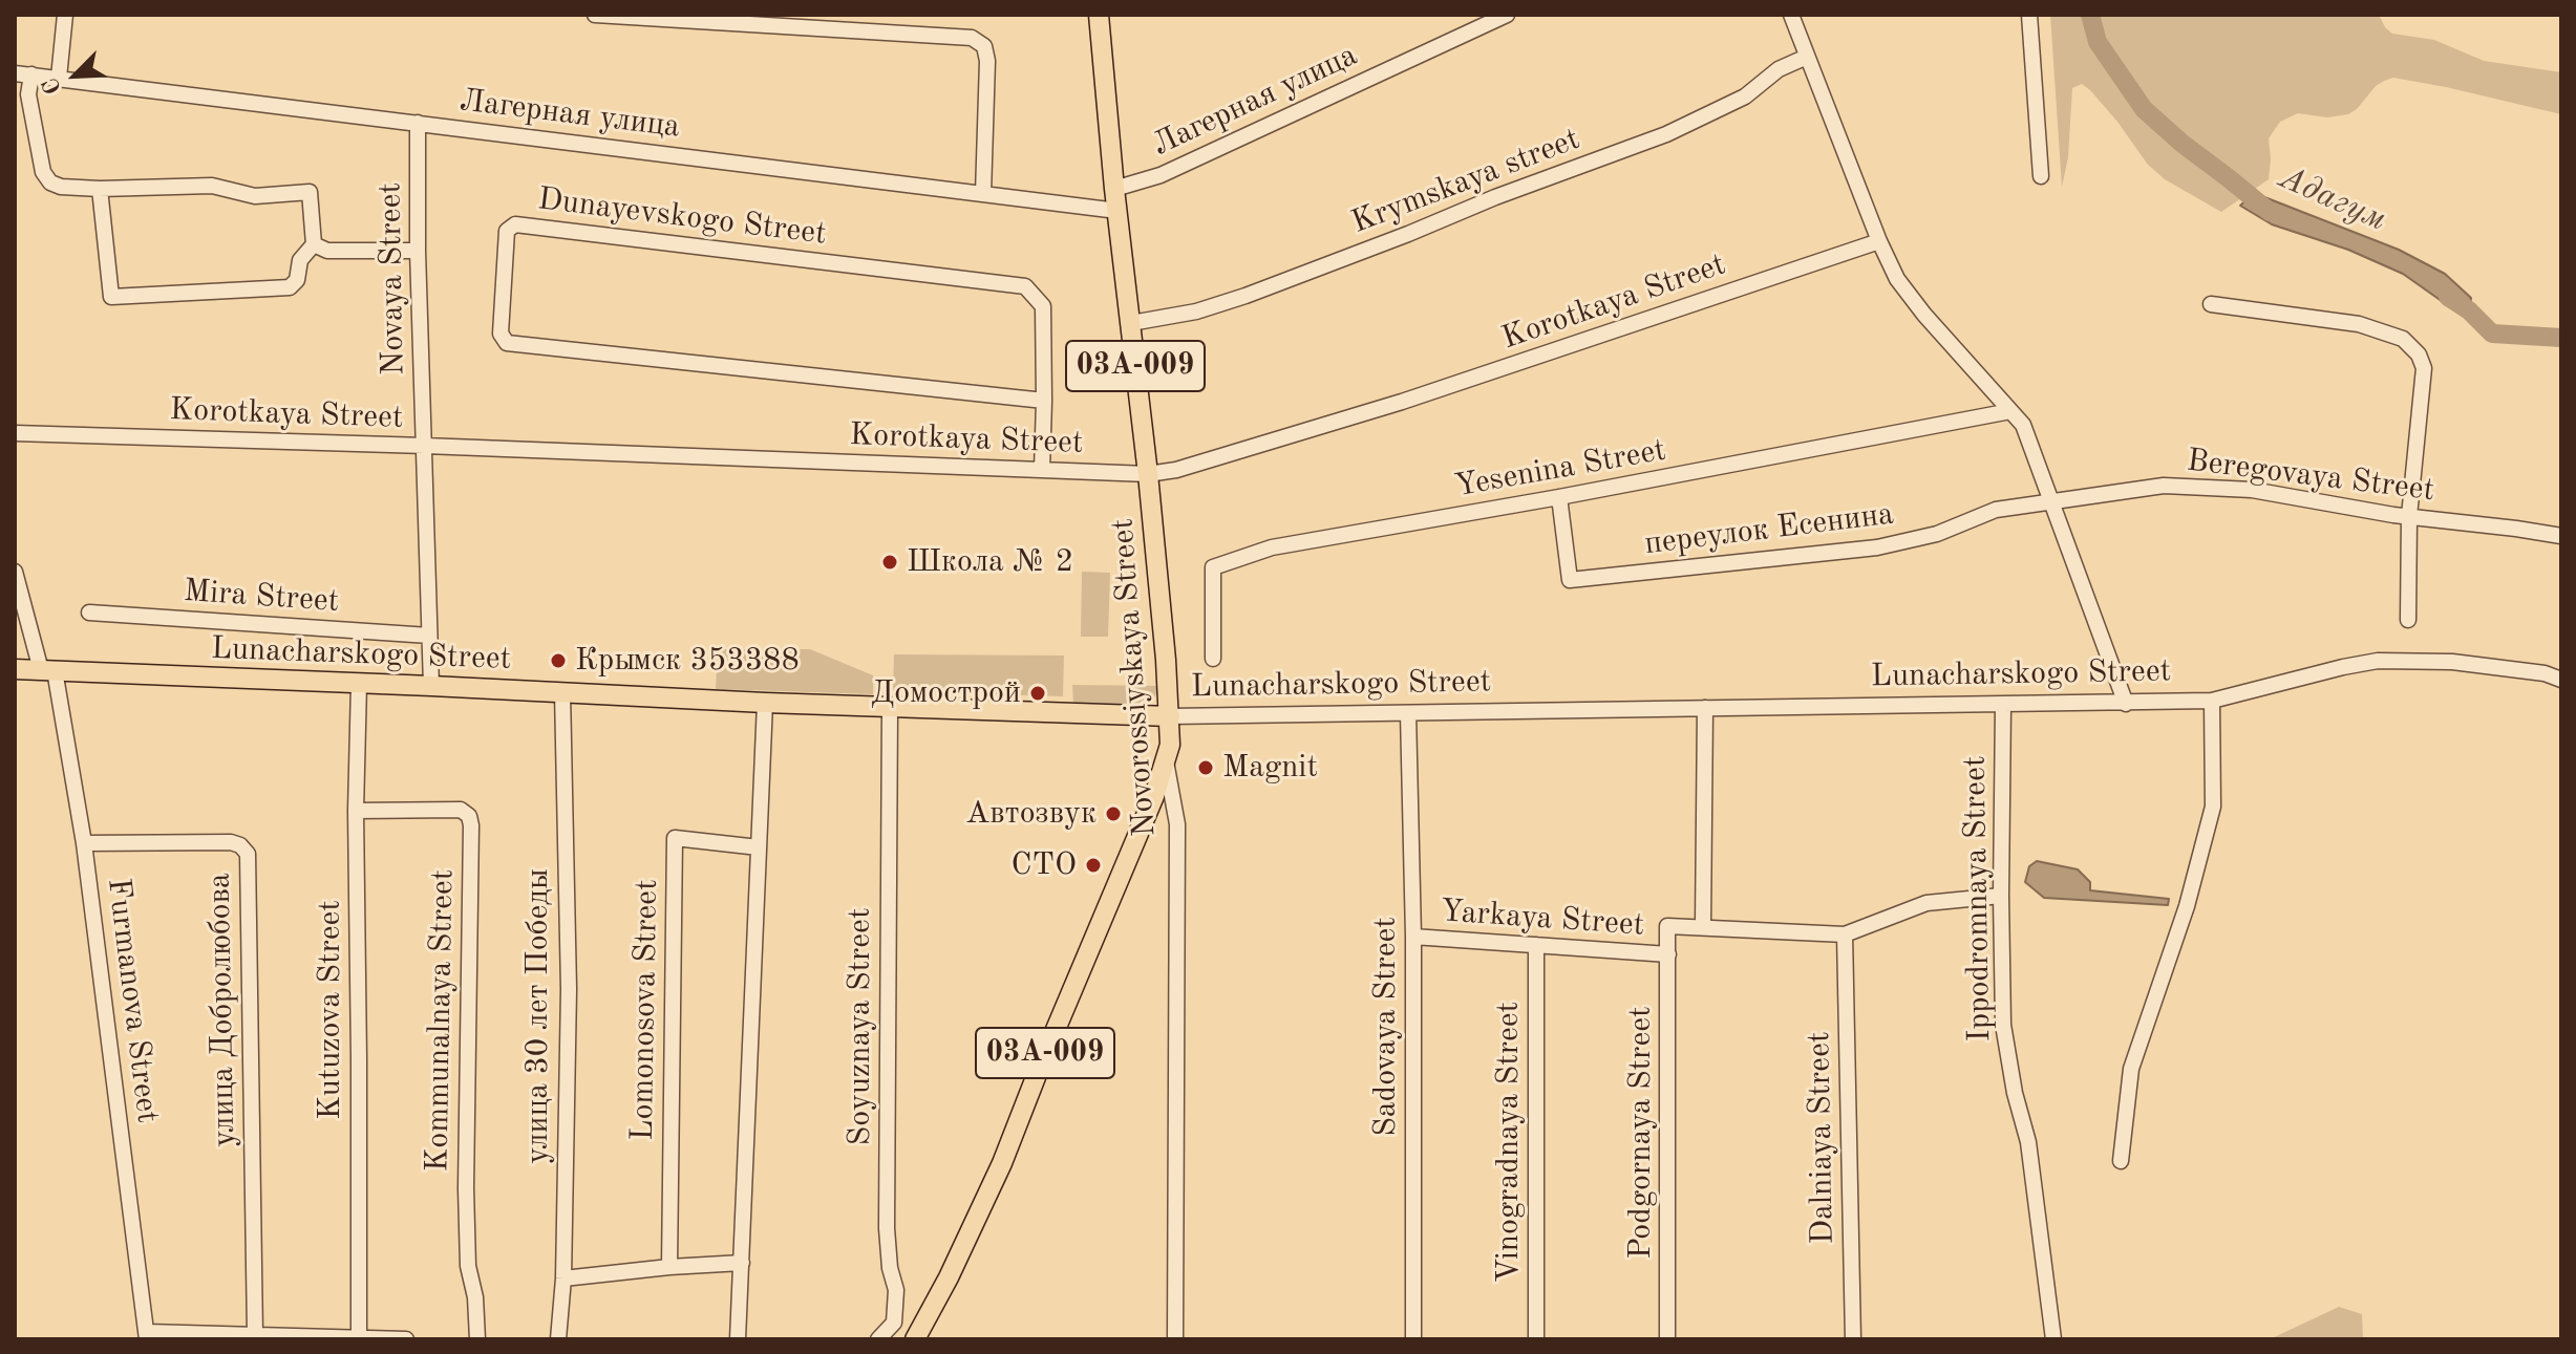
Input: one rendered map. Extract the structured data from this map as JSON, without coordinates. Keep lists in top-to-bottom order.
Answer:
{
  "streets": {
    "main road": ["03А-009", "Lunacharskogo Street", "Novorossiyskaya Street"],
    "street": [
      "Лагерная улица",
      "Krymskaya street",
      "Dunayevskogo Street",
      "Novaya Street",
      "Korotkaya Street",
      "Yesenina Street",
      "Beregovaya Street",
      "переулок Есенина",
      "Mira Street",
      "Ippodromnaya Street",
      "Yarkaya Street",
      "Furmanova Street",
      "улица Добролюбова",
      "Kutuzova Street",
      "Lomonosova Street",
      "улица 30 лет Победы",
      "Kommunalnaya Street",
      "Soyuznaya Street",
      "Sadovaya Street",
      "Podgornaya Street",
      "Dalniaya Street",
      "Vinogradnaya Street"
    ]
  },
  "crossings": [
    ["Лагерная улица", "Novaya Street"],
    ["Лагерная улица", "Novorossiyskaya Street"],
    ["Krymskaya street", "Novorossiyskaya Street"],
    ["Novaya Street", "Korotkaya Street"],
    ["Novaya Street", "Mira Street"],
    ["Novaya Street", "Lunacharskogo Street"],
    ["Korotkaya Street", "Novorossiyskaya Street"],
    ["03А-009", "Novorossiyskaya Street"],
    ["Yesenina Street", "переулок Есенина"],
    ["Beregovaya Street", "переулок Есенина"],
    ["Lunacharskogo Street", "Novorossiyskaya Street"],
    ["Lunacharskogo Street", "Ippodromnaya Street"],
    ["Lunacharskogo Street", "Furmanova Street"],
    ["Lunacharskogo Street", "Kutuzova Street"],
    ["Lunacharskogo Street", "улица 30 лет Победы"],
    ["Lunacharskogo Street", "Soyuznaya Street"],
    ["Lunacharskogo Street", "Sadovaya Street"],
    ["Ippodromnaya Street", "Yarkaya Street"],
    ["Yarkaya Street", "Sadovaya Street"],
    ["Yarkaya Street", "Podgornaya Street"],
    ["Yarkaya Street", "Dalniaya Street"],
    ["Yarkaya Street", "Vinogradnaya Street"],
    ["Furmanova Street", "улица Добролюбова"],
    ["Kutuzova Street", "Kommunalnaya Street"]
  ],
  "water": ["Адагум"],
  "places": [
    "Школа № 2",
    "Крымск 353388",
    "Домострой",
    "Magnit",
    "Автозвук",
    "СТО"
  ],
  "north": "bottom left"
}
